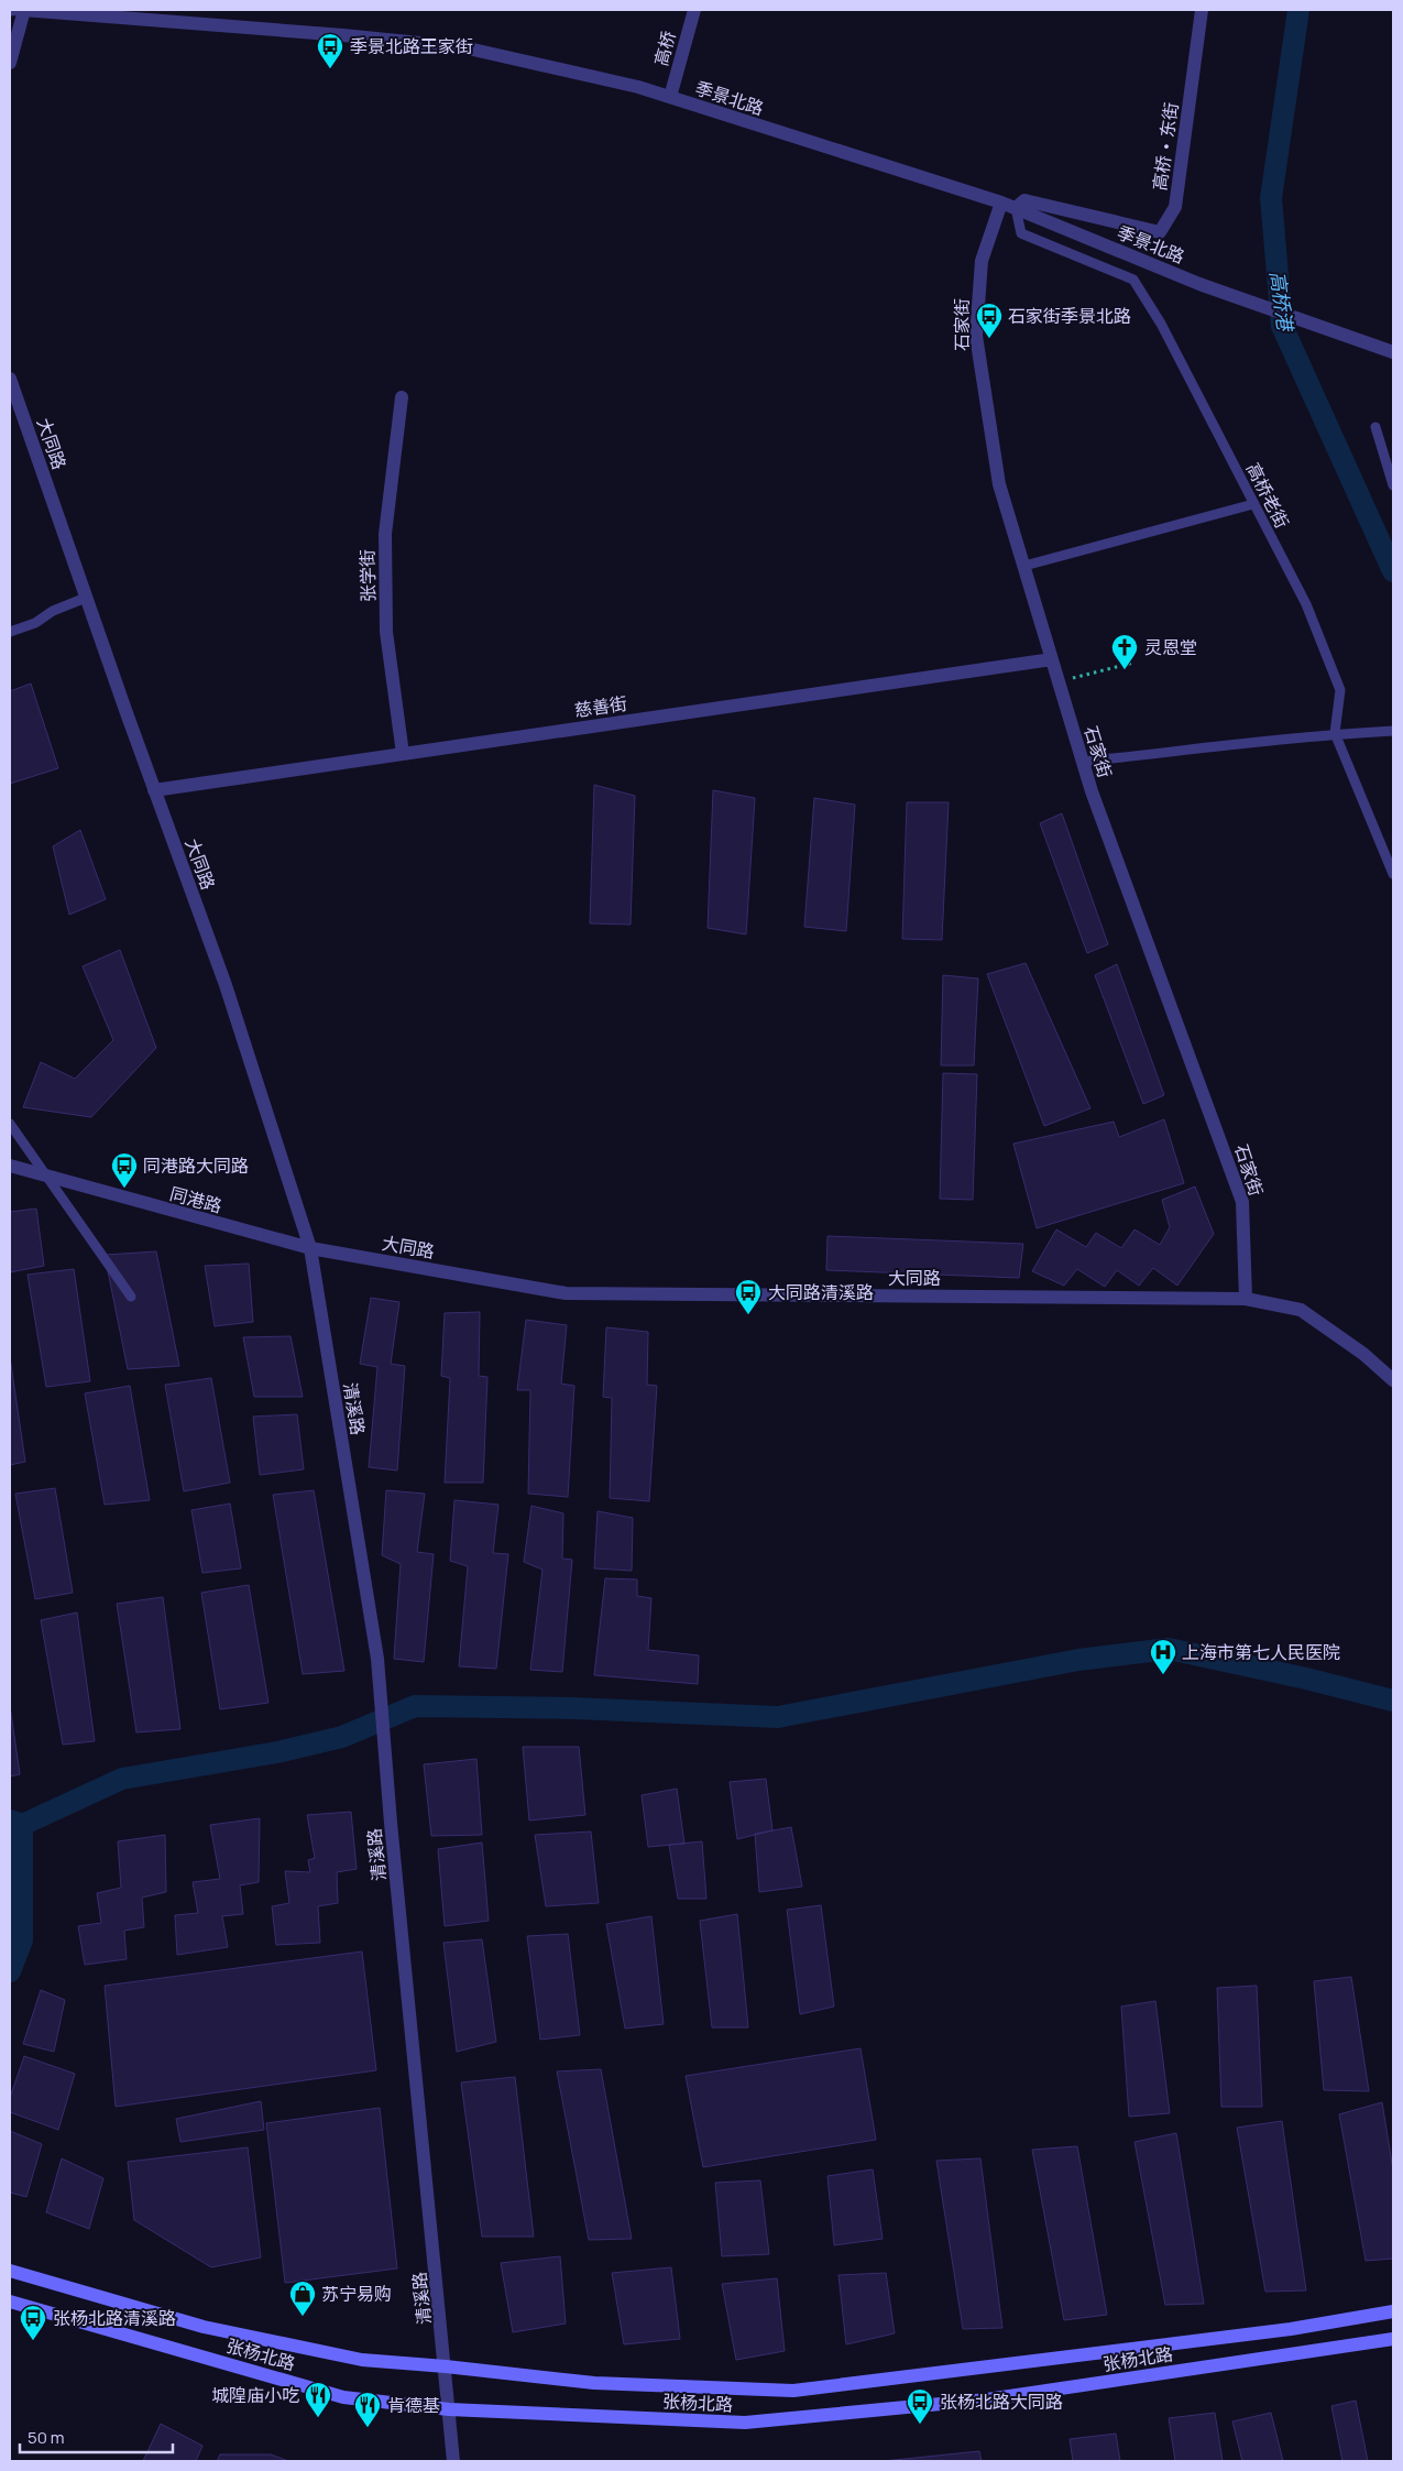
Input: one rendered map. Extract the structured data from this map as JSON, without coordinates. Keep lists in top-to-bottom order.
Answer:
{
  "streets": {
    "main road": ["张杨北路"],
    "street": [
      "高桥",
      "季景北路",
      "高桥 • 东街",
      "石家街",
      "大同路",
      "张学街",
      "慈善街",
      "同港路",
      "清溪路"
    ],
    "lane": ["高桥老街"]
  },
  "crossings": [
    ["高桥", "季景北路"],
    ["季景北路", "高桥 • 东街"],
    ["季景北路", "石家街"],
    ["季景北路", "高桥老街"],
    ["高桥 • 东街", "高桥老街"],
    ["石家街", "大同路"],
    ["石家街", "慈善街"],
    ["大同路", "慈善街"],
    ["大同路", "同港路"],
    ["大同路", "清溪路"],
    ["张学街", "慈善街"],
    ["同港路", "清溪路"],
    ["清溪路", "张杨北路"]
  ],
  "water": ["高桥港"],
  "places": {
    "bus stop": [
      "季景北路王家街",
      "石家街季景北路",
      "同港路大同路",
      "大同路清溪路",
      "张杨北路清溪路",
      "张杨北路大同路"
    ],
    "church": ["灵恩堂"],
    "hospital": ["上海市第七人民医院"],
    "shop": ["苏宁易购"],
    "restaurant": ["城隍庙小吃", "肯德基"]
  },
  "scale_bar": "50 m"
}
